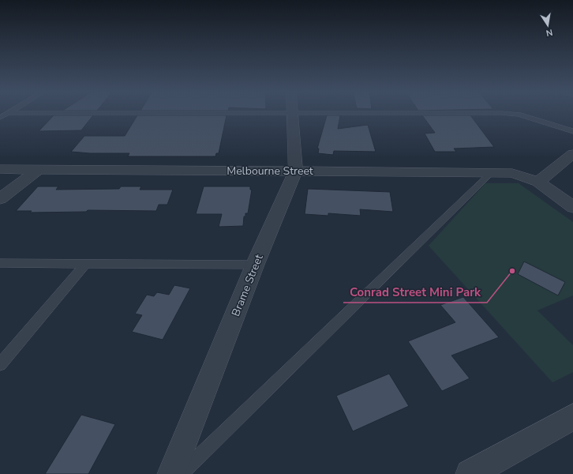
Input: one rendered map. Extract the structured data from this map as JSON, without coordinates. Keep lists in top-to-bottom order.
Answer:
{
  "streets": {
    "street": ["Melbourne Street", "Brame Street"]
  },
  "crossings": [
    ["Melbourne Street", "Brame Street"]
  ],
  "places": ["Conrad Street Mini Park"],
  "north": "bottom"
}
